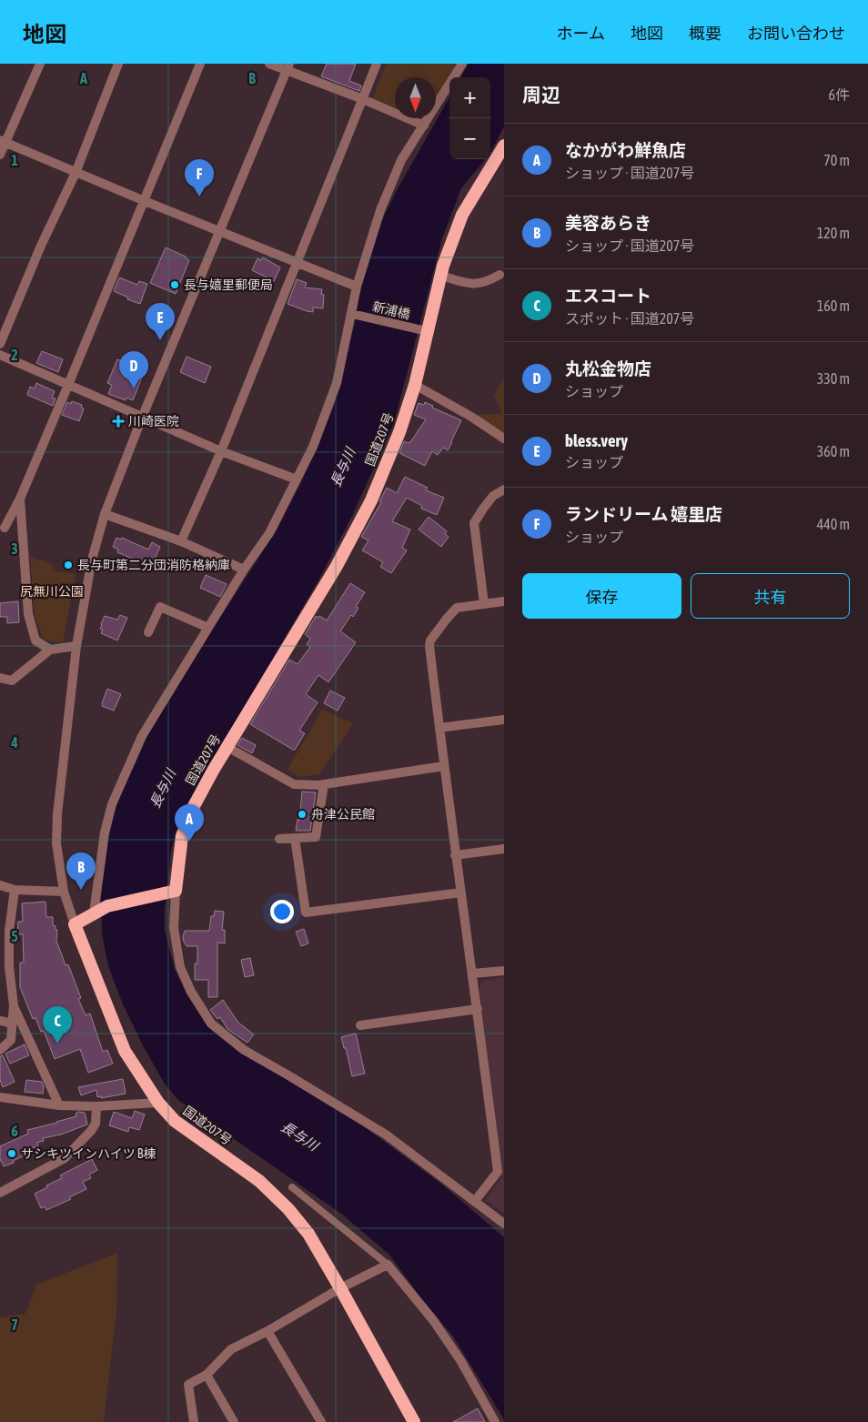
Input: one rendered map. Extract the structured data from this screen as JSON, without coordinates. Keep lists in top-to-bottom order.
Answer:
{
  "streets": {
    "highway": ["国道207号"],
    "street": ["新浦橋"]
  },
  "crossings": [
    ["新浦橋", "国道207号"]
  ],
  "water": ["長与川"],
  "parks": ["尻無川公園"],
  "places": {
    "other": [
      "長与嬉里郵便局",
      "長与町第二分団消防格納庫",
      "舟津公民館",
      "サシキツインハイツ B棟"
    ],
    "health": ["川崎医院"]
  },
  "north": "bottom",
  "page": {
    "header": "地図",
    "nav": [
      "ホーム",
      "地図",
      "概要",
      "お問い合わせ"
    ],
    "heading": ["周辺", "6件"],
    "map_buttons": ["+", "−"],
    "list": [
      {
        "mark": "A",
        "name": "なかがわ鮮魚店",
        "note": "ショップ · 国道207号",
        "value": "70 m"
      },
      {
        "mark": "B",
        "name": "美容あらき",
        "note": "ショップ · 国道207号",
        "value": "120 m"
      },
      {
        "mark": "C",
        "name": "エスコート",
        "note": "スポット · 国道207号",
        "value": "160 m"
      },
      {
        "mark": "D",
        "name": "丸松金物店",
        "note": "ショップ",
        "value": "330 m"
      },
      {
        "mark": "E",
        "name": "bless.very",
        "note": "ショップ",
        "value": "360 m"
      },
      {
        "mark": "F",
        "name": "ランドリーム 嬉里店",
        "note": "ショップ",
        "value": "440 m"
      }
    ],
    "pins": [
      "F",
      "E",
      "D",
      "A",
      "B",
      "C"
    ],
    "buttons": ["保存", "共有"]
  },
  "grid": {
    "columns": ["A", "B"],
    "rows": [
      "1",
      "2",
      "3",
      "4",
      "5",
      "6",
      "7"
    ]
  }
}
